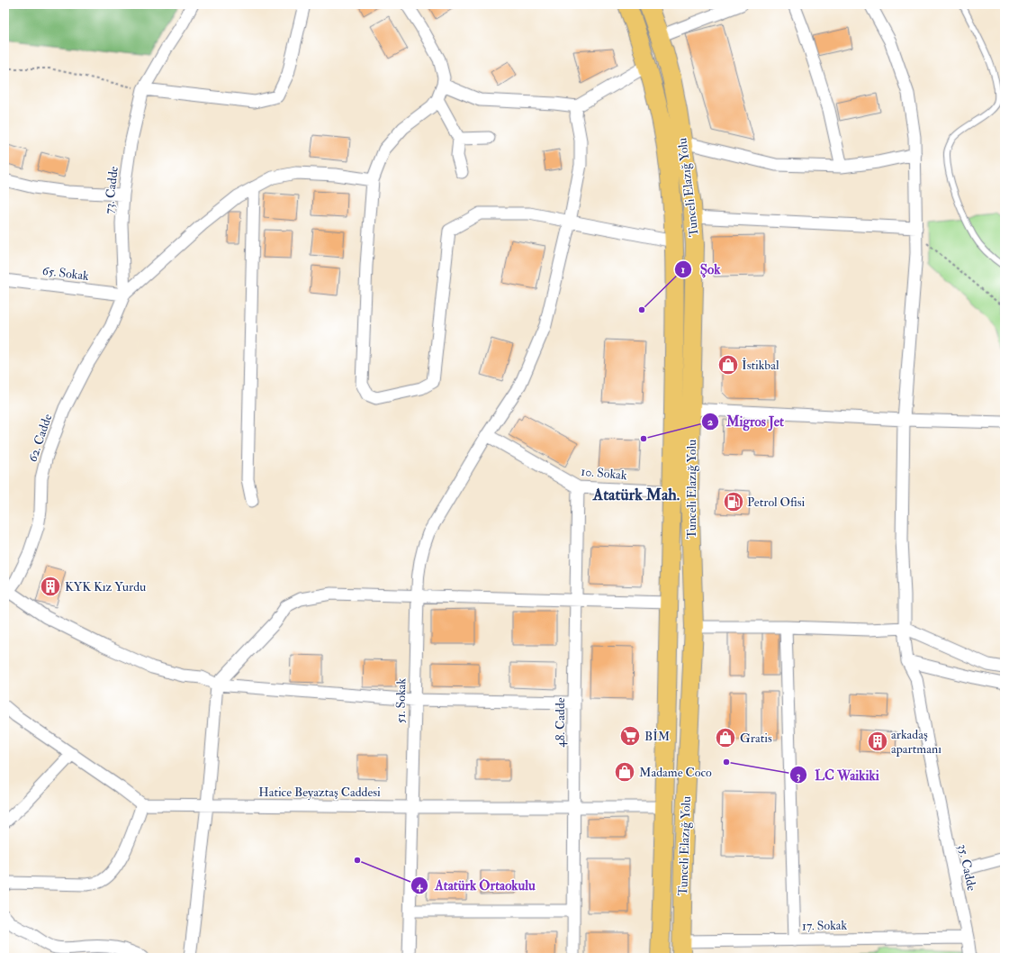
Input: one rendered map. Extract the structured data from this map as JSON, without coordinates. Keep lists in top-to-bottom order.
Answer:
{
  "streets": {
    "main road": ["Tunceli Elazığ Yolu"],
    "street": [
      "73. Cadde",
      "65. Sokak",
      "62. Cadde",
      "10. Sokak",
      "51. Sokak",
      "48. Cadde",
      "Hatice Beyaztaş Caddesi",
      "35. Cadde",
      "17. Sokak"
    ]
  },
  "crossings": [
    ["Tunceli Elazığ Yolu", "10. Sokak"],
    ["Tunceli Elazığ Yolu", "Hatice Beyaztaş Caddesi"],
    ["Tunceli Elazığ Yolu", "17. Sokak"],
    ["73. Cadde", "65. Sokak"],
    ["73. Cadde", "62. Cadde"],
    ["65. Sokak", "62. Cadde"],
    ["10. Sokak", "51. Sokak"],
    ["10. Sokak", "48. Cadde"],
    ["51. Sokak", "Hatice Beyaztaş Caddesi"],
    ["48. Cadde", "Hatice Beyaztaş Caddesi"],
    ["35. Cadde", "17. Sokak"]
  ],
  "districts": ["Atatürk Mah."],
  "places": {
    "other": [
      "Şok",
      "Migros Jet",
      "LC Waikiki",
      "Atatürk Ortaokulu"
    ],
    "shop": ["İstikbal", "Gratis", "Madame Coco"],
    "fuel station": ["Petrol Ofisi"],
    "building": ["KYK Kız Yurdu", "arkadaş apartmanı"],
    "supermarket": ["BİM"]
  }
}
